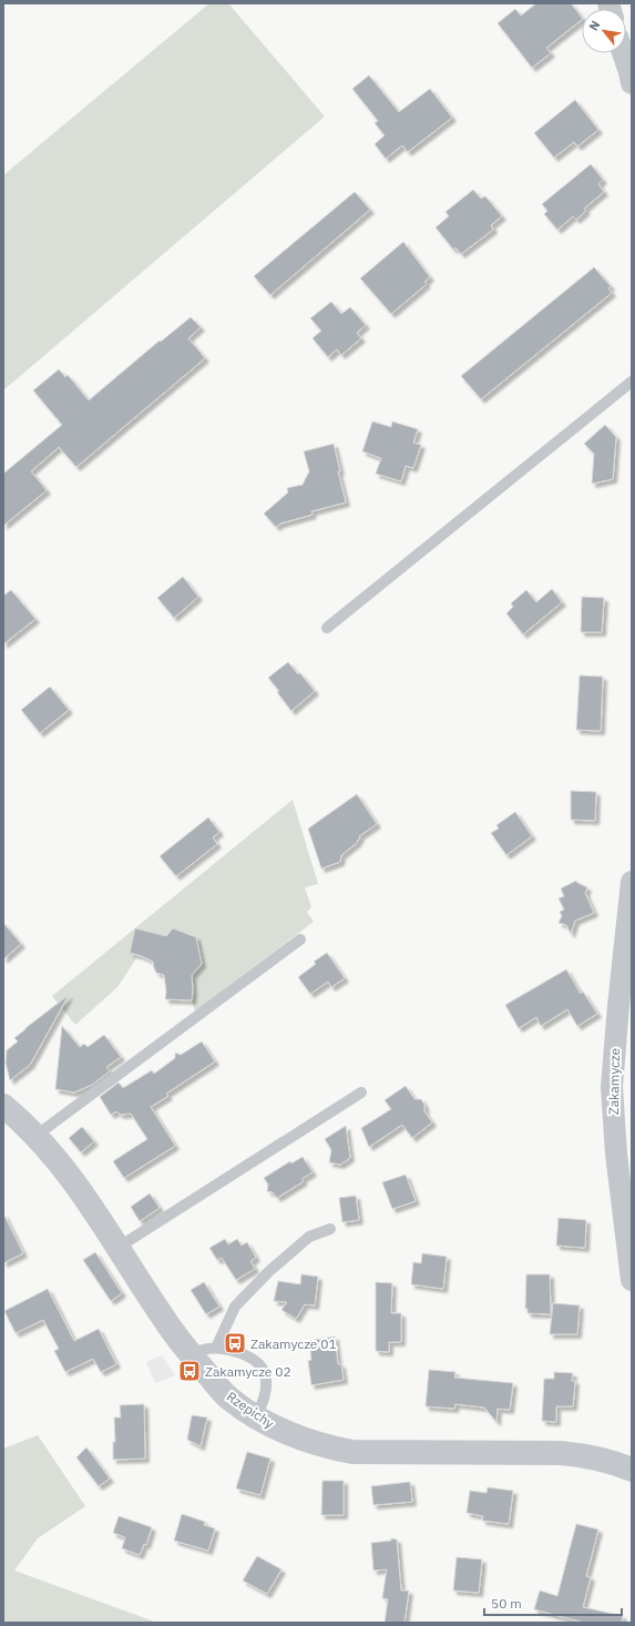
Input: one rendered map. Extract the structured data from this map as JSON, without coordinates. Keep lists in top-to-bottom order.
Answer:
{
  "streets": {
    "street": ["Zakamycze", "Rzepichy"]
  },
  "places": {
    "bus stop": ["Zakamycze 01", "Zakamycze 02"]
  },
  "scale_bar": "50 m",
  "north": "top left"
}
